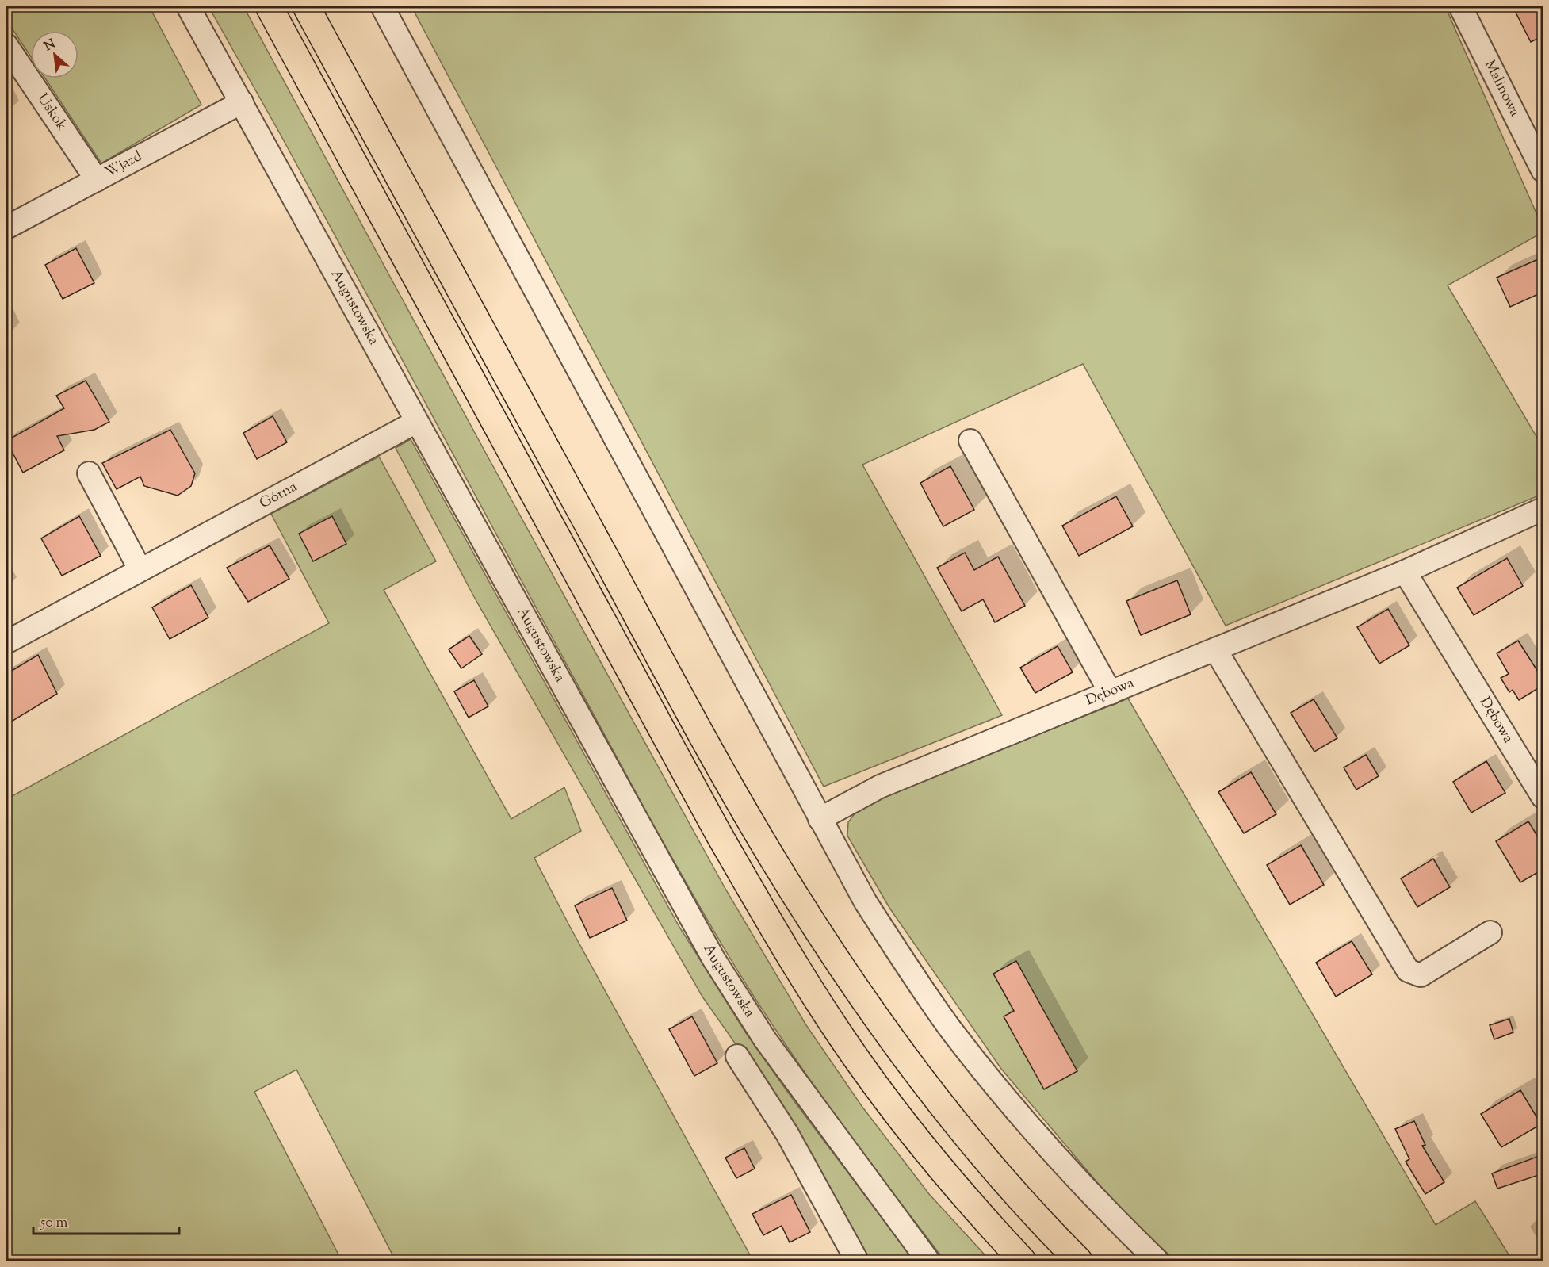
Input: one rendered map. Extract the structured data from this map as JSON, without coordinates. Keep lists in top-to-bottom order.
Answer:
{
  "streets": {
    "street": [
      "Malinowa",
      "Uskok",
      "Wjazd",
      "Augustowska",
      "Górna",
      "Dębowa"
    ]
  },
  "crossings": [
    ["Uskok", "Wjazd"],
    ["Wjazd", "Augustowska"],
    ["Augustowska", "Górna"]
  ],
  "scale_bar": "50 m",
  "north": "top left"
}
